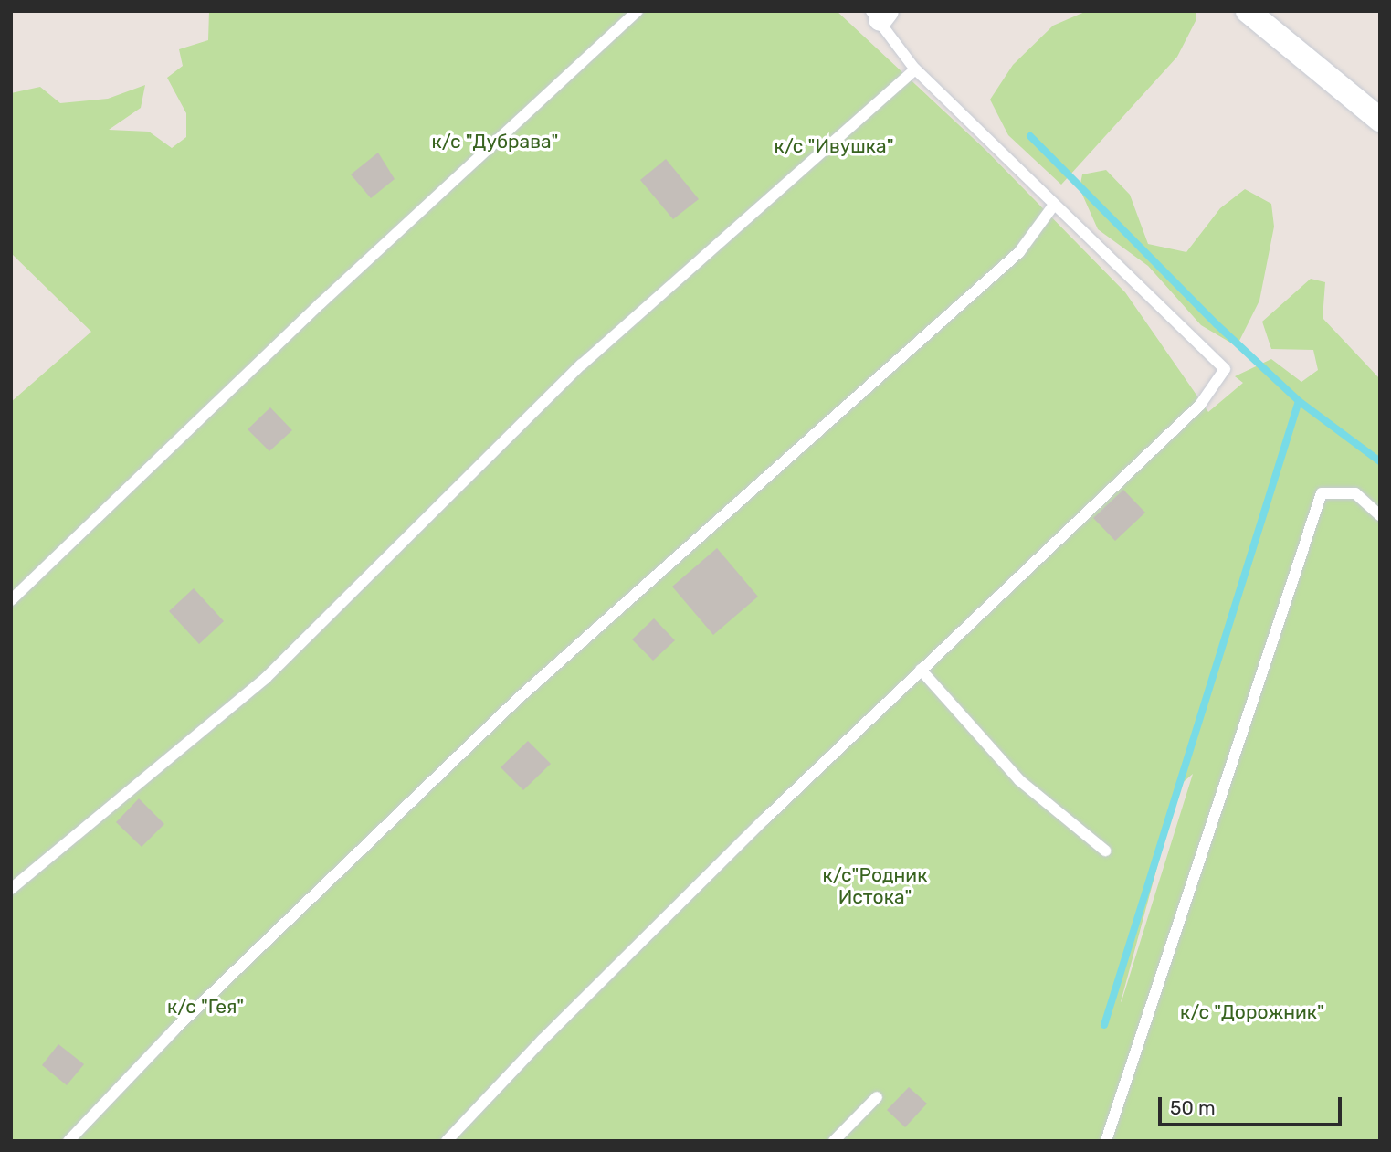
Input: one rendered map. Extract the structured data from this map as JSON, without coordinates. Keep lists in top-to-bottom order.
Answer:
{
  "parks": [
    "к/с \"Дубрава\"",
    "к/с \"Ивушка\"",
    "к/с\"Родник Истока\"",
    "к/с \"Гея\"",
    "к/с \"Дорожник\""
  ],
  "scale_bar": "50 m"
}
